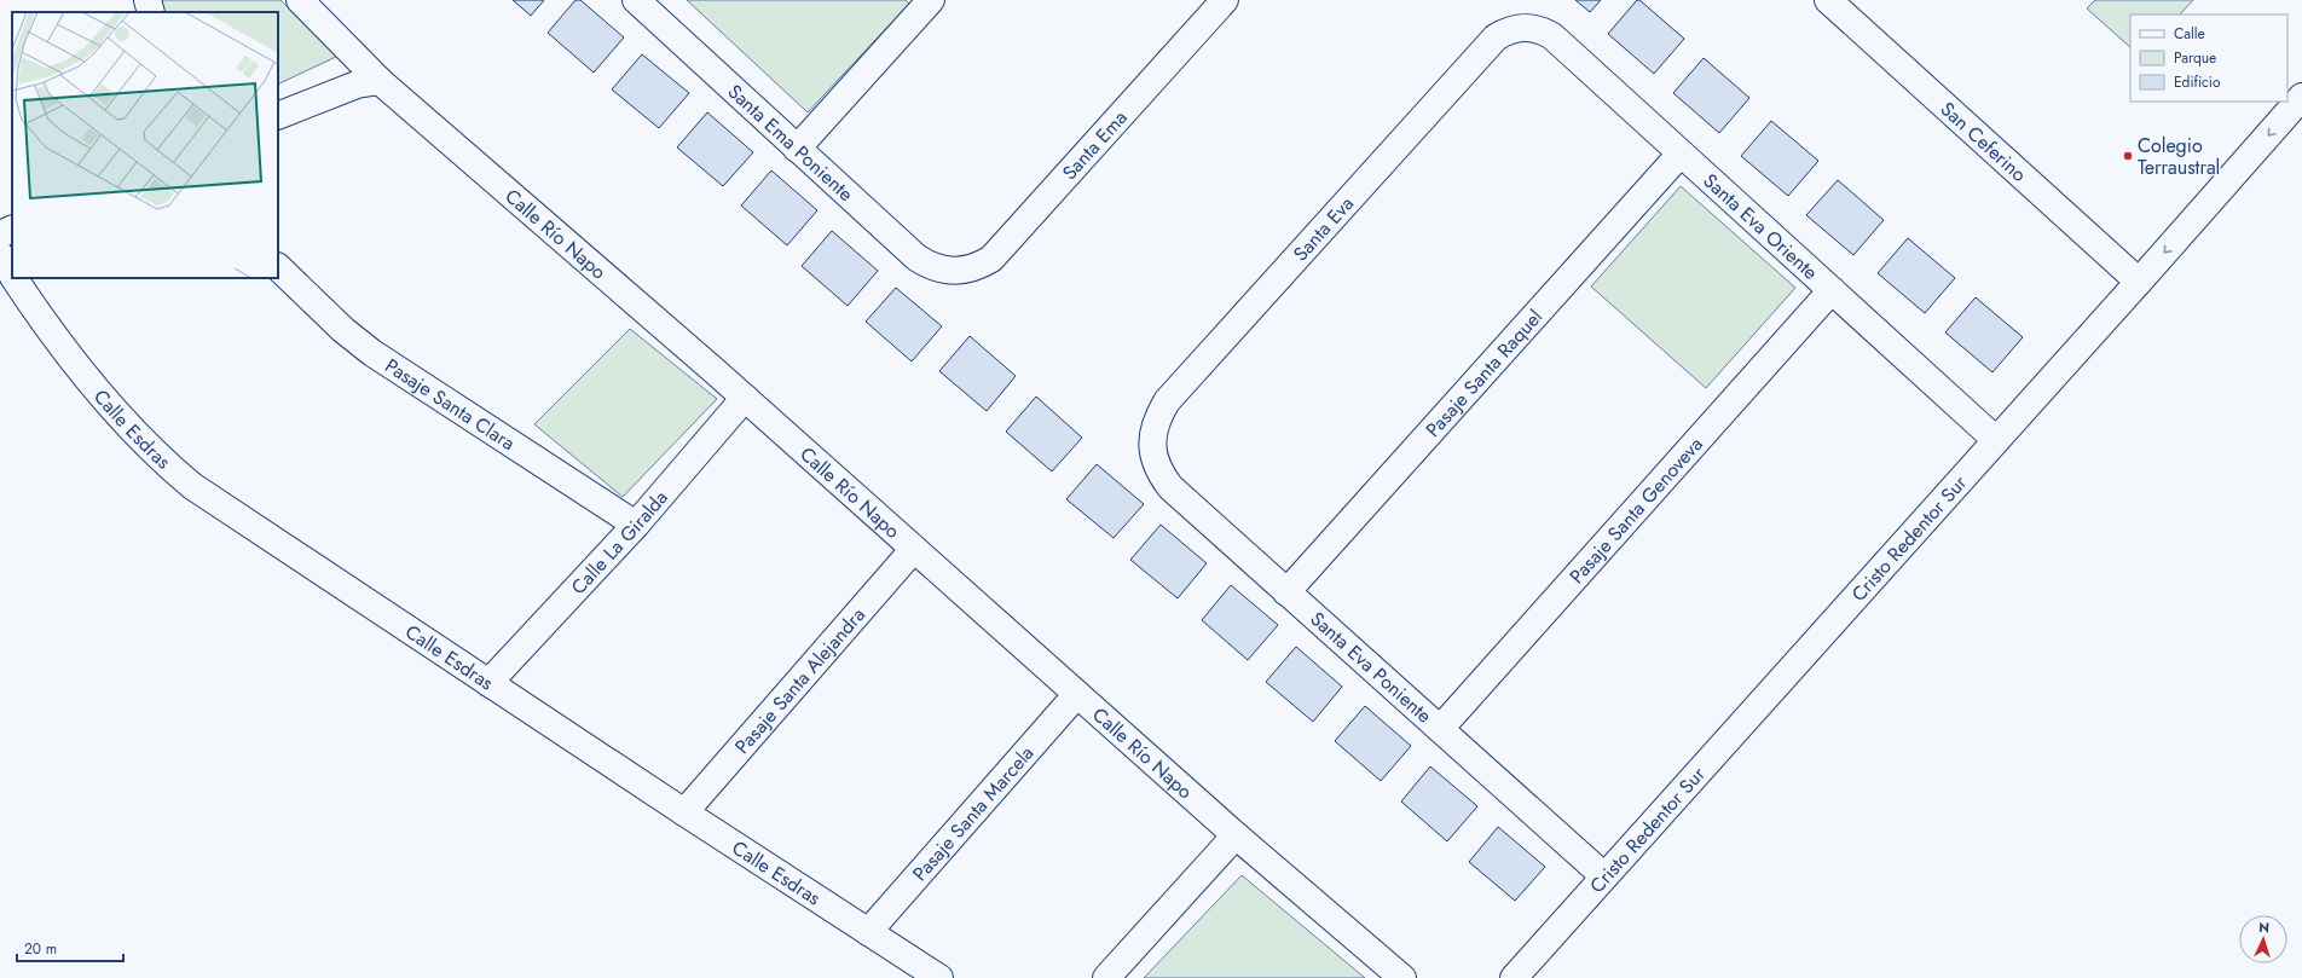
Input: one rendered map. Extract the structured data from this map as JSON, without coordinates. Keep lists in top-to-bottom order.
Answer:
{
  "streets": {
    "street": [
      "San Ceferino",
      "Santa Ema Poniente",
      "Santa Ema",
      "Santa Eva Oriente",
      "Santa Eva",
      "Calle Río Napo",
      "Pasaje Santa Raquel",
      "Pasaje Santa Clara",
      "Calle Esdras",
      "Pasaje Santa Genoveva",
      "Cristo Redentor Sur",
      "Calle La Giralda",
      "Santa Eva Poniente",
      "Pasaje Santa Alejandra",
      "Pasaje Santa Marcela"
    ]
  },
  "crossings": [
    ["San Ceferino", "Cristo Redentor Sur"],
    ["Santa Ema Poniente", "Santa Ema"],
    ["Santa Eva Oriente", "Santa Eva"],
    ["Santa Eva Oriente", "Pasaje Santa Raquel"],
    ["Santa Eva Oriente", "Pasaje Santa Genoveva"],
    ["Santa Eva Oriente", "Cristo Redentor Sur"],
    ["Santa Eva", "Santa Eva Poniente"],
    ["Calle Río Napo", "Calle La Giralda"],
    ["Calle Río Napo", "Pasaje Santa Alejandra"],
    ["Calle Río Napo", "Pasaje Santa Marcela"],
    ["Pasaje Santa Raquel", "Santa Eva Poniente"],
    ["Pasaje Santa Clara", "Calle La Giralda"],
    ["Calle Esdras", "Calle La Giralda"],
    ["Calle Esdras", "Pasaje Santa Alejandra"],
    ["Calle Esdras", "Pasaje Santa Marcela"],
    ["Pasaje Santa Genoveva", "Santa Eva Poniente"],
    ["Cristo Redentor Sur", "Santa Eva Poniente"]
  ],
  "places": ["Colegio Terraustral"],
  "legend": ["Calle", "Parque", "Edificio"],
  "scale_bar": "20 m",
  "north": "top"
}
